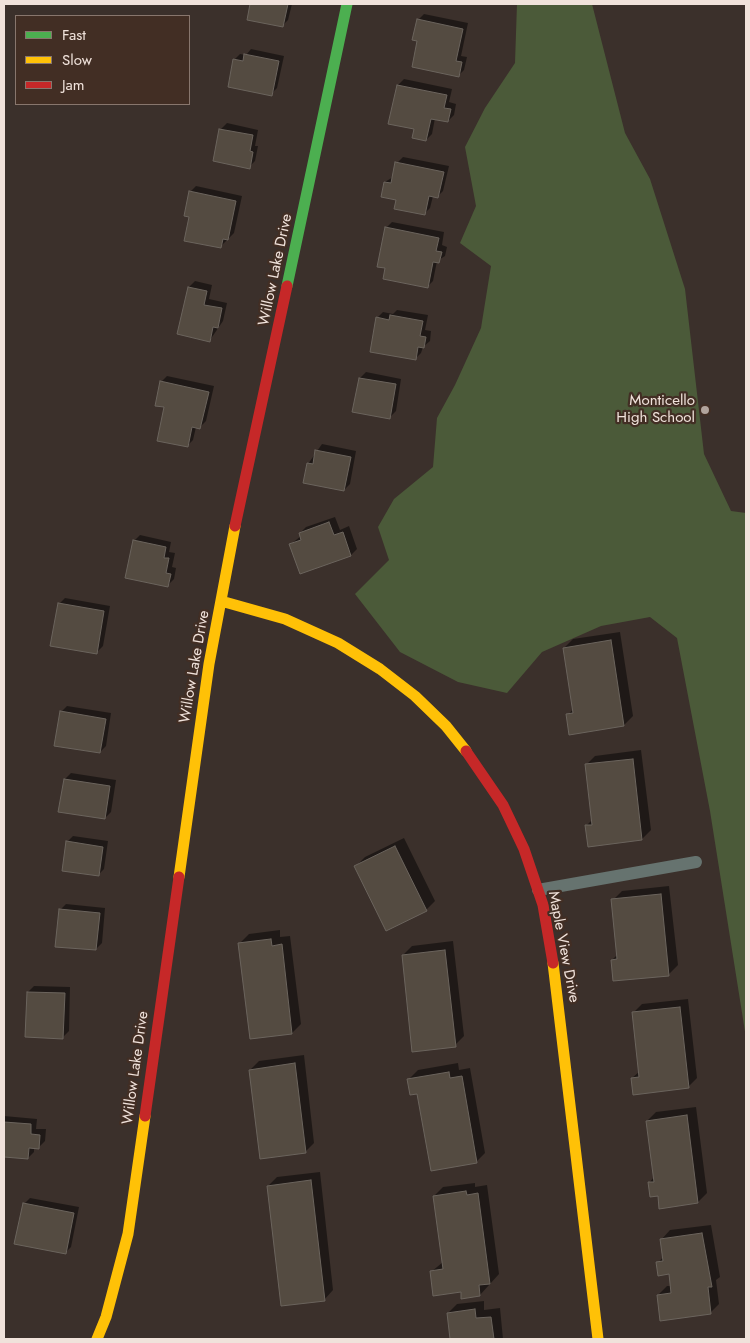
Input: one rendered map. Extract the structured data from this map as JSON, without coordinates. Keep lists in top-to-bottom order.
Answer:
{
  "streets": {
    "street": ["Willow Lake Drive", "Maple View Drive"]
  },
  "crossings": [
    ["Willow Lake Drive", "Maple View Drive"]
  ],
  "places": ["Monticello High School"],
  "legend": ["Fast", "Slow", "Jam"]
}
